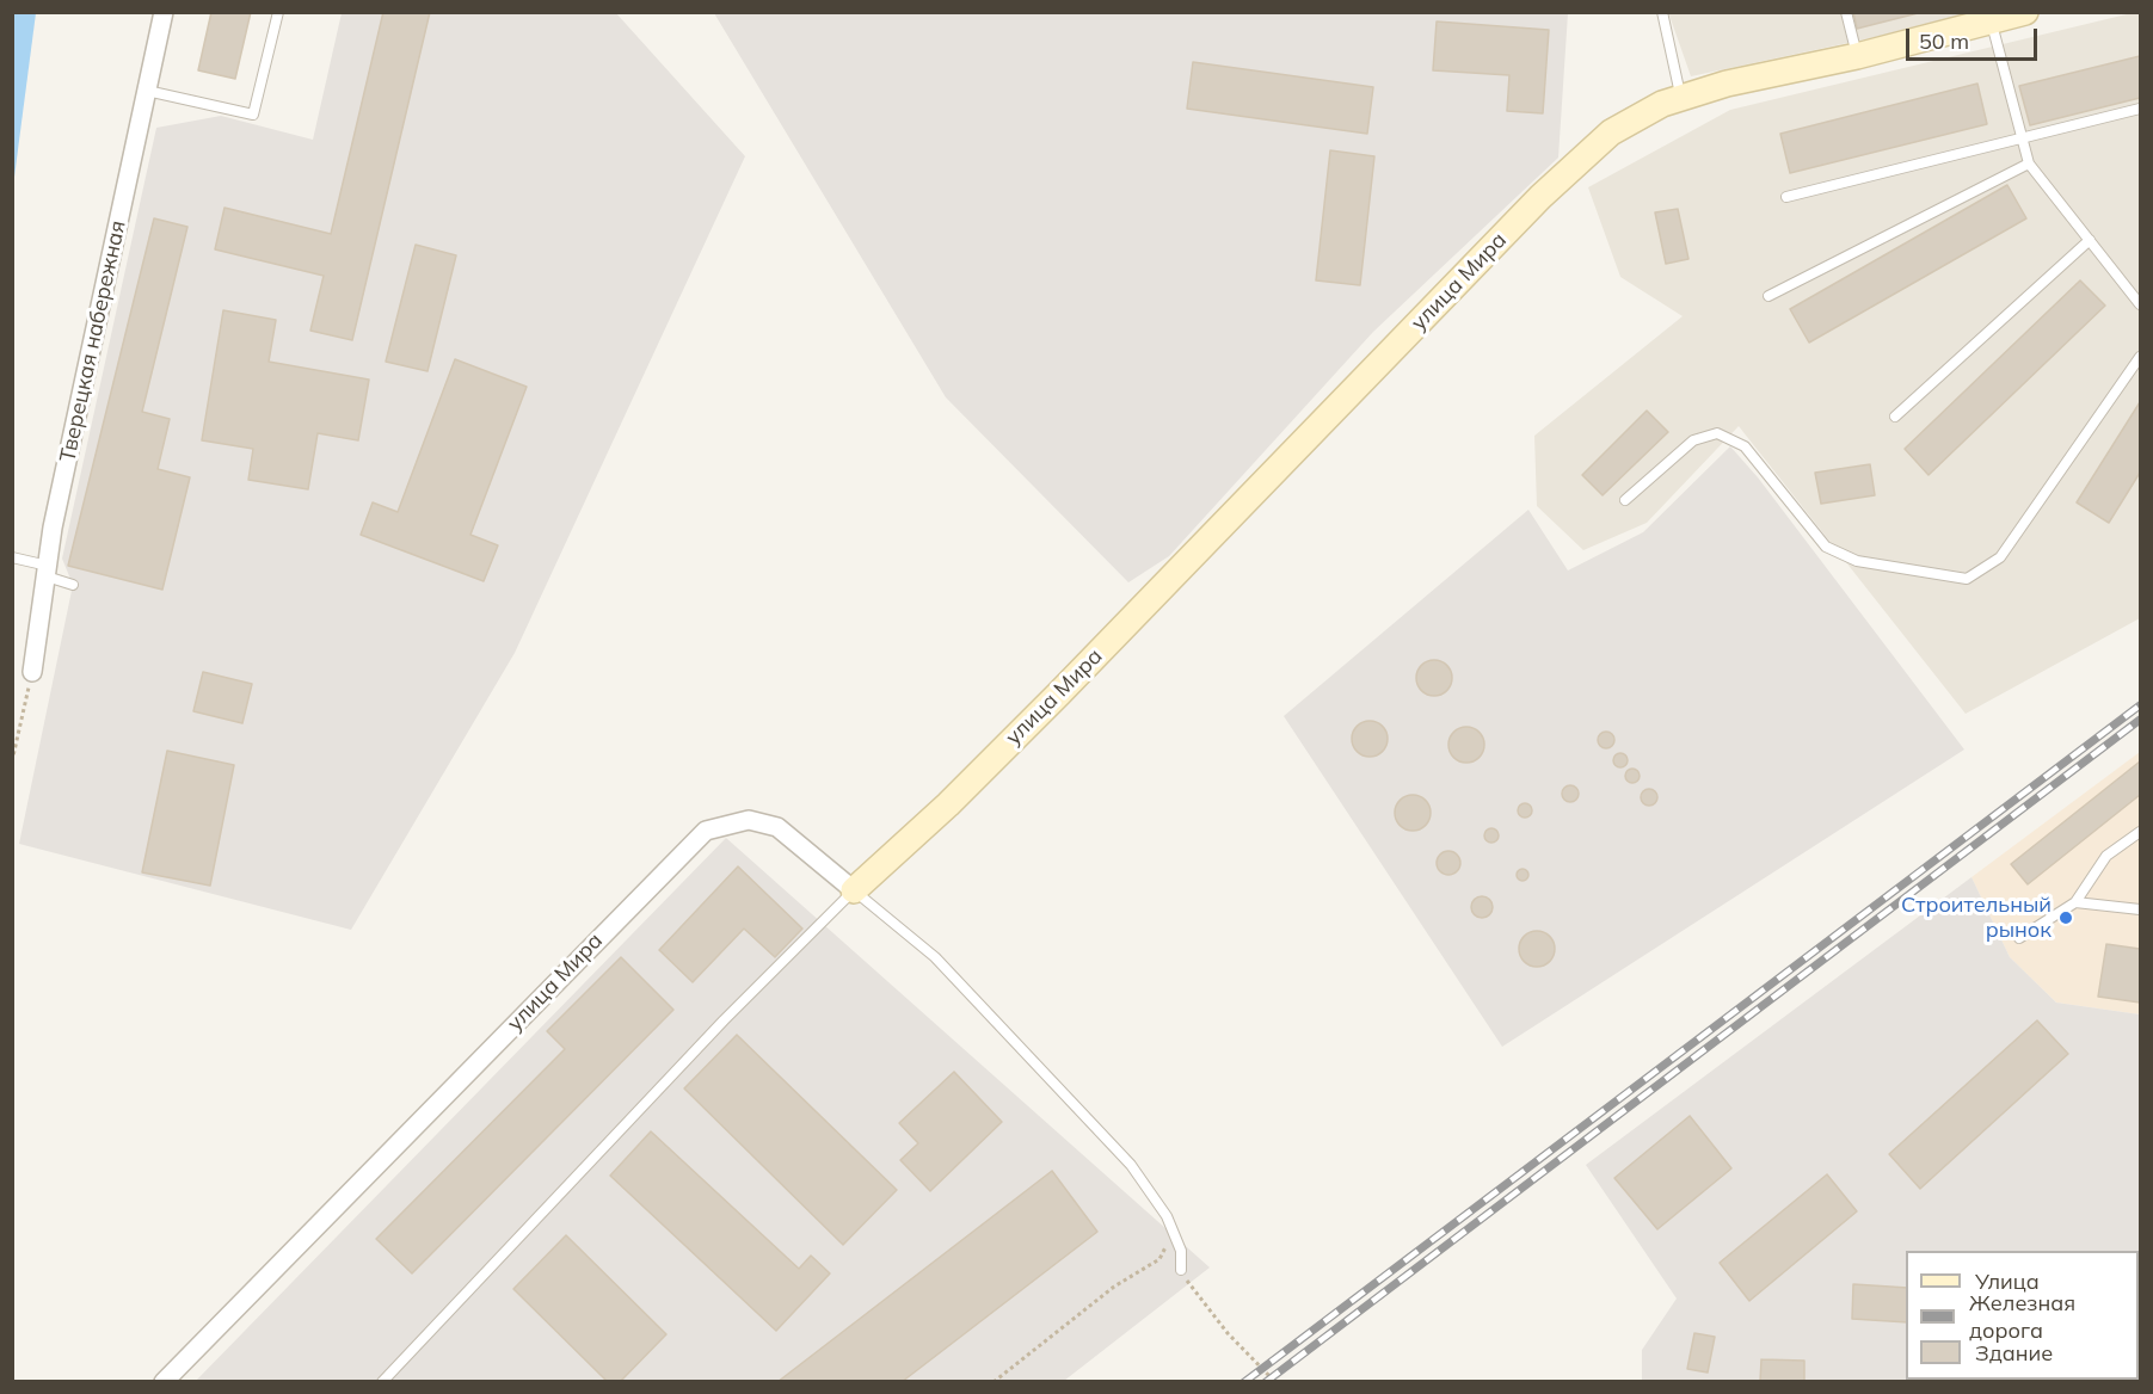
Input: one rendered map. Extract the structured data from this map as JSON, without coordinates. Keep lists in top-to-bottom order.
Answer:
{
  "streets": {
    "street": ["улица Мира", "Тверецкая набережная"]
  },
  "places": ["Строительный рынок"],
  "legend": ["Улица", "Железная дорога", "Здание"],
  "scale_bar": "50 m"
}
